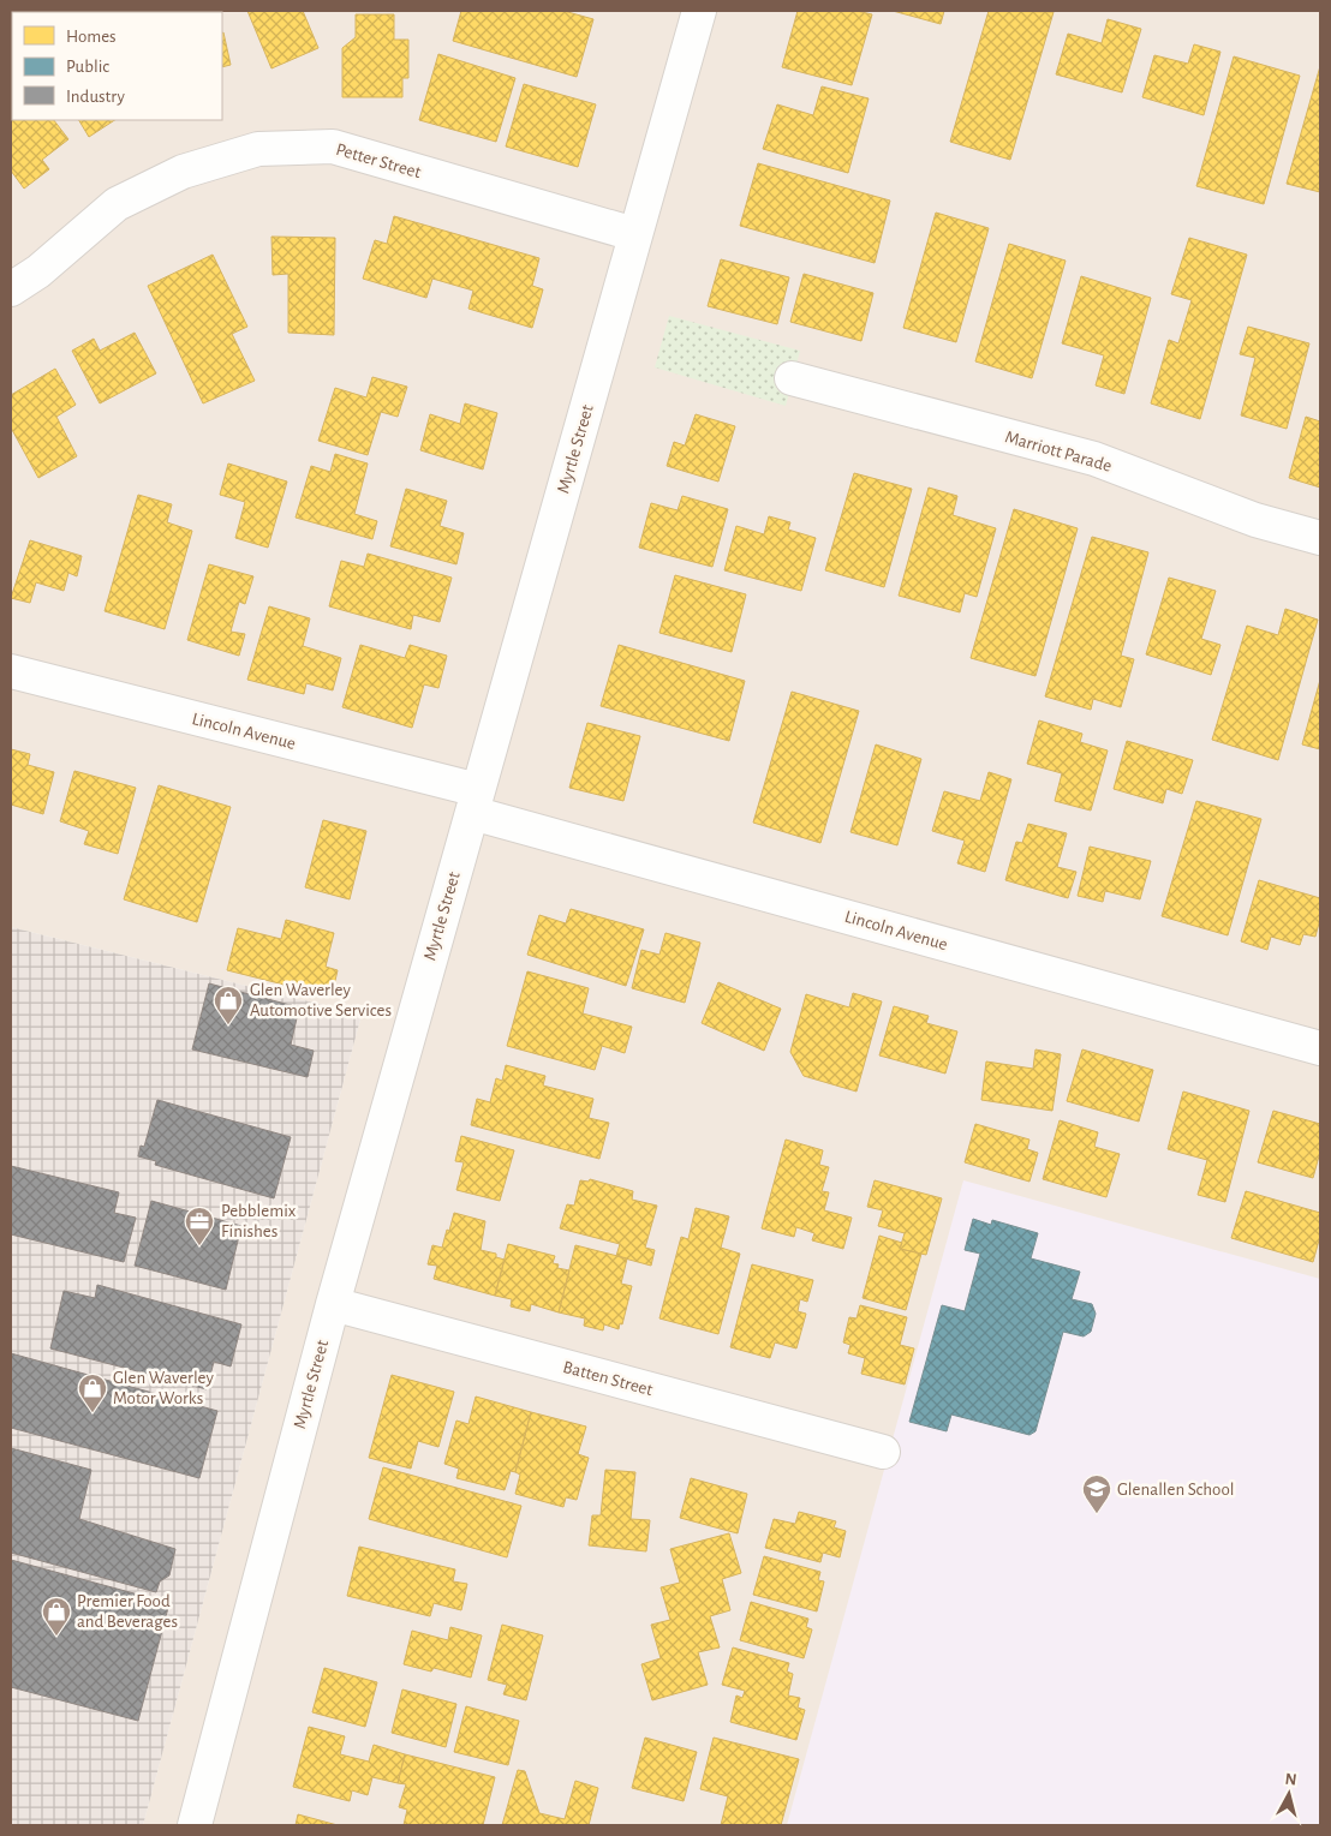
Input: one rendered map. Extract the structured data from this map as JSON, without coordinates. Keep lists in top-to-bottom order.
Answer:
{
  "streets": {
    "street": [
      "Petter Street",
      "Myrtle Street",
      "Marriott Parade",
      "Lincoln Avenue",
      "Batten Street"
    ]
  },
  "crossings": [
    ["Petter Street", "Myrtle Street"],
    ["Myrtle Street", "Lincoln Avenue"],
    ["Myrtle Street", "Batten Street"]
  ],
  "places": {
    "shop": ["Glen Waverley Automotive Services", "Glen Waverley Motor Works", "Premier Food and Beverages"],
    "office": ["Pebblemix Finishes"],
    "school or university": ["Glenallen School"]
  },
  "legend": ["Homes", "Public", "Industry"],
  "north": "top"
}
